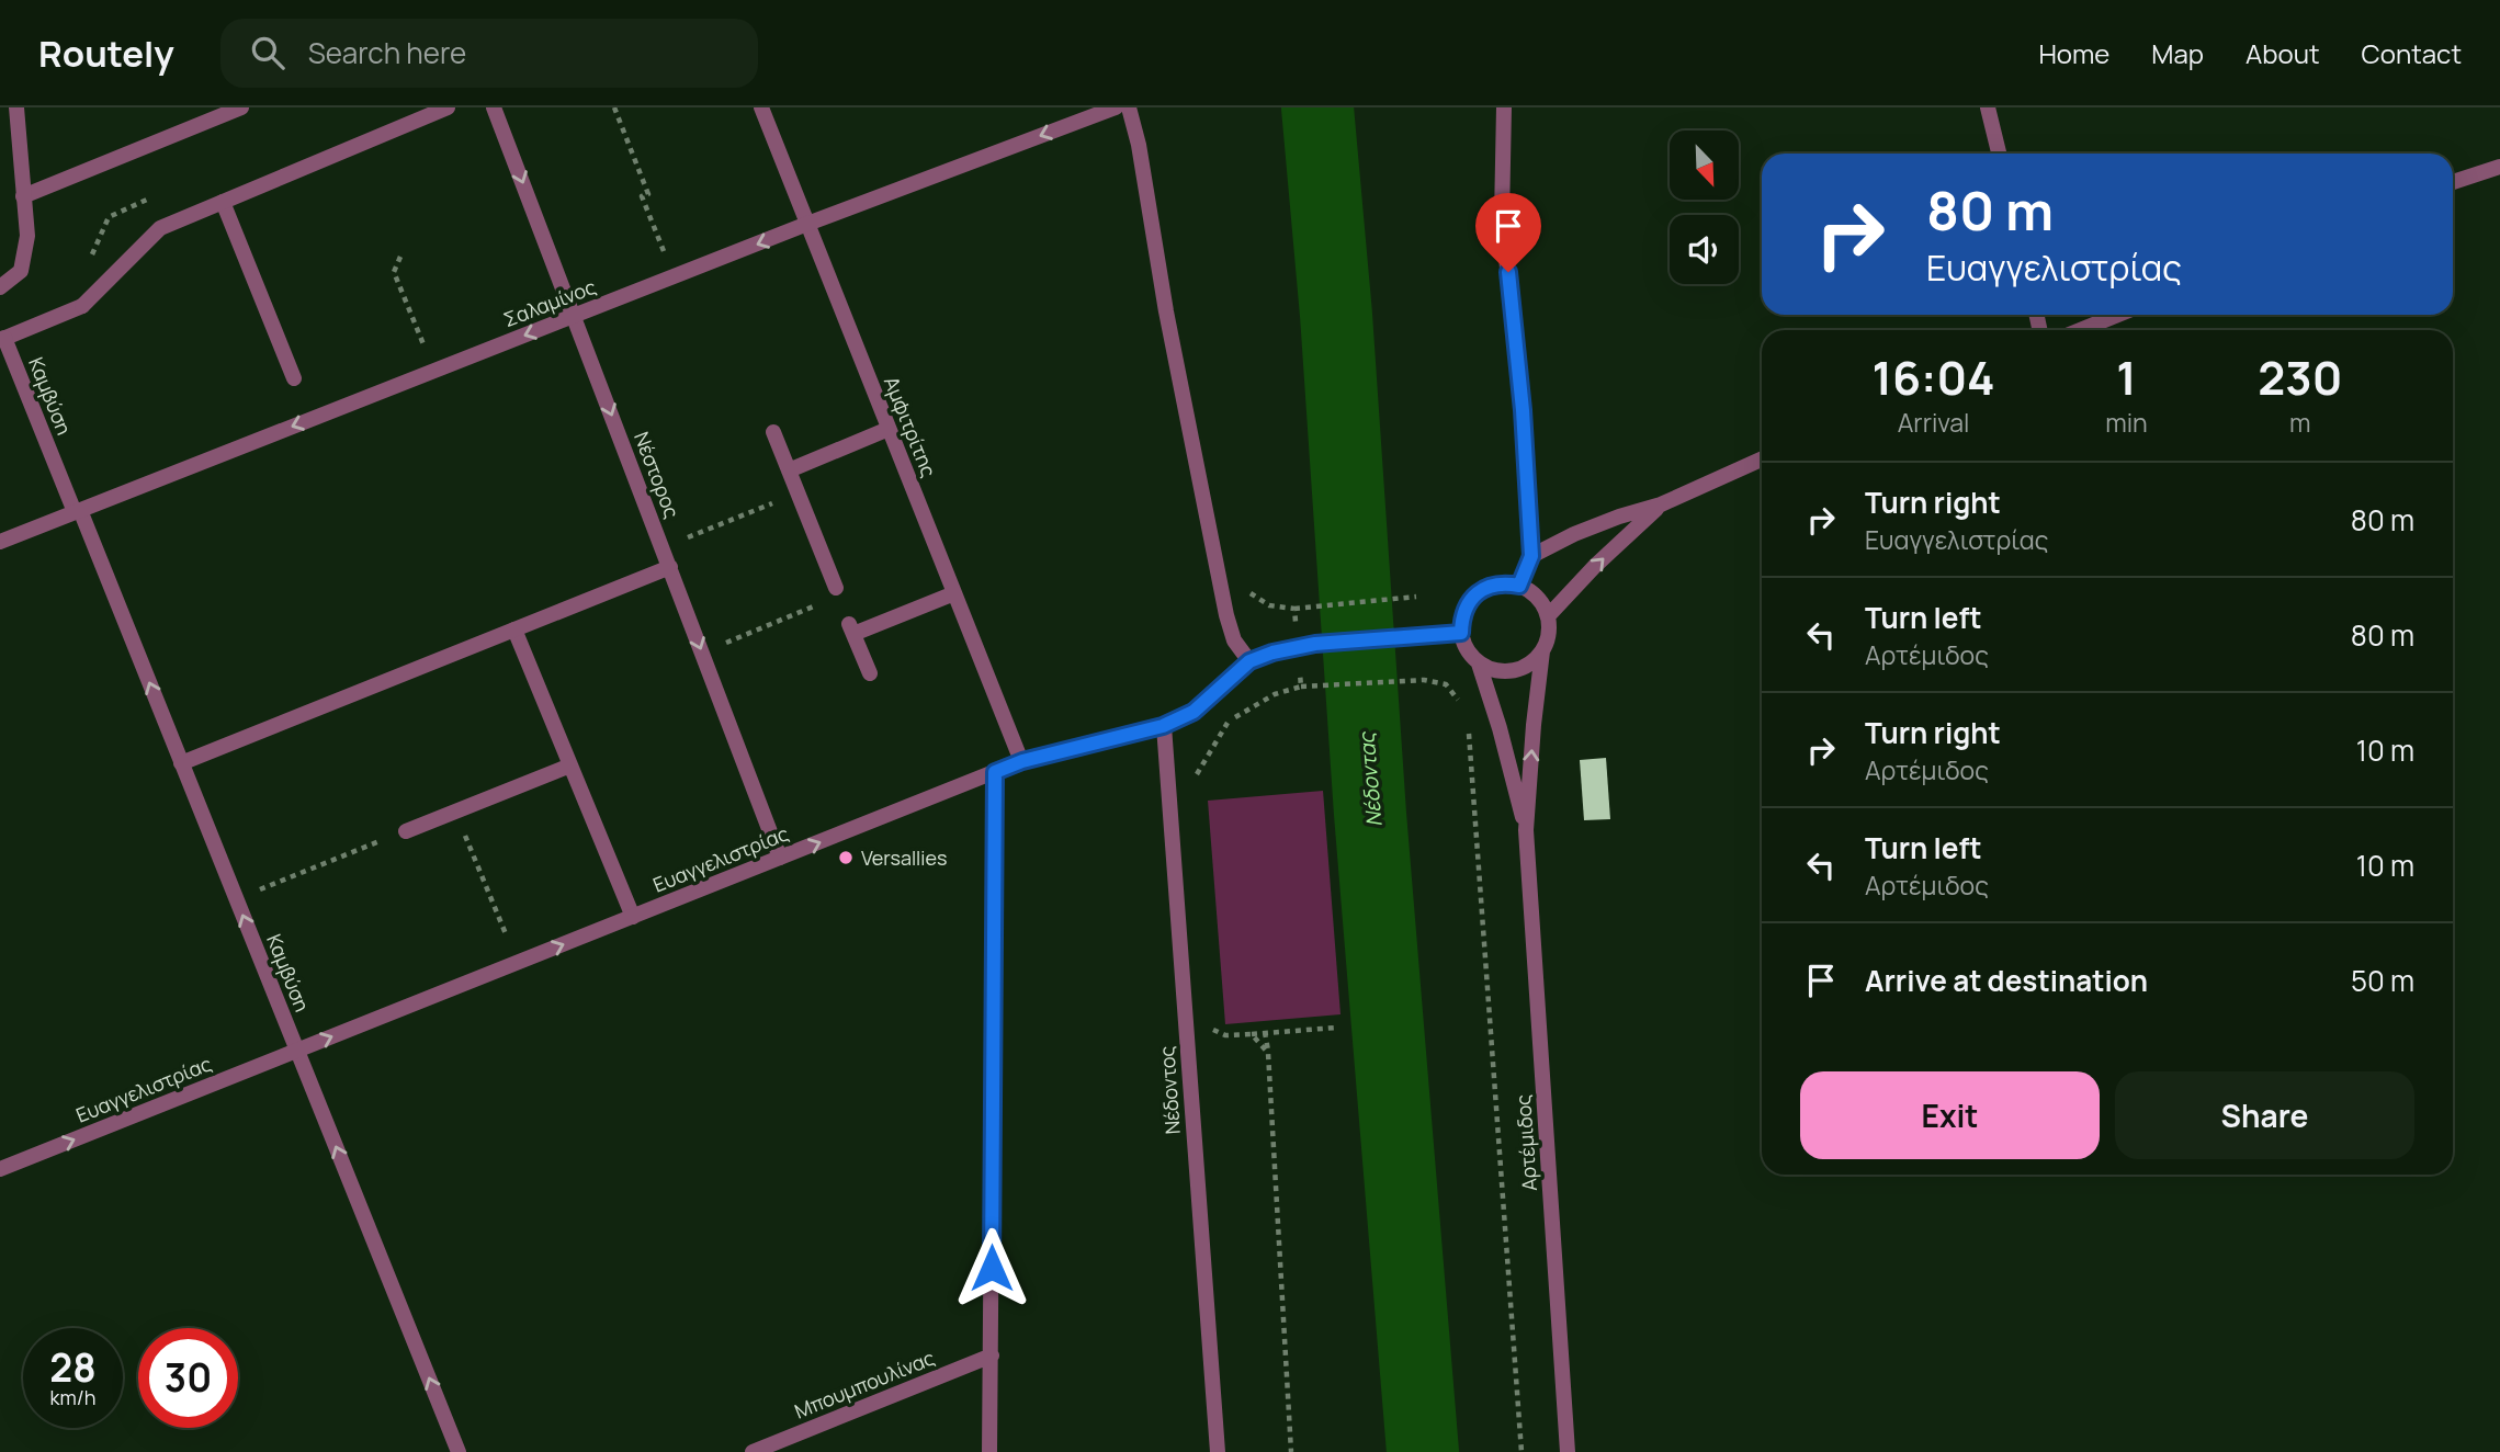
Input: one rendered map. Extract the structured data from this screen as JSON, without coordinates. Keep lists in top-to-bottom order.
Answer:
{
  "streets": {
    "street": [
      "Σαλαμίνος",
      "Καμβύση",
      "Αμφιτρίτης",
      "Νέστορος",
      "Ευαγγελιστρίας",
      "Νέδοντος",
      "Αρτέμιδος",
      "Μπουμπουλίνας"
    ]
  },
  "crossings": [
    ["Σαλαμίνος", "Καμβύση"],
    ["Σαλαμίνος", "Αμφιτρίτης"],
    ["Σαλαμίνος", "Νέστορος"],
    ["Καμβύση", "Ευαγγελιστρίας"],
    ["Αμφιτρίτης", "Ευαγγελιστρίας"],
    ["Νέστορος", "Ευαγγελιστρίας"],
    ["Ευαγγελιστρίας", "Νέδοντος"],
    ["Ευαγγελιστρίας", "Αρτέμιδος"]
  ],
  "one_way": [
    "Σαλαμίνος",
    "Καμβύση",
    "Νέστορος",
    "Ευαγγελιστρίας"
  ],
  "water": ["Νέδoντας"],
  "places": ["Versallies"],
  "north": "bottom right",
  "page": {
    "header": "Routely",
    "search": "Search here",
    "nav": [
      "Home",
      "Map",
      "About",
      "Contact"
    ],
    "turn": ["80 m", "Ευαγγελιστρίας"],
    "eta": [
      "16:04",
      "Arrival",
      "1",
      "min",
      "230",
      "m"
    ],
    "list": [
      {
        "name": "Turn right",
        "note": "Ευαγγελιστρίας",
        "value": "80 m"
      },
      {
        "name": "Turn left",
        "note": "Αρτέμιδος",
        "value": "80 m"
      },
      {
        "name": "Turn right",
        "note": "Αρτέμιδος",
        "value": "10 m"
      },
      {
        "name": "Turn left",
        "note": "Αρτέμιδος",
        "value": "10 m"
      },
      {
        "name": "Arrive at destination",
        "value": "50 m"
      }
    ],
    "buttons": ["Exit", "Share"],
    "speed": "28 km/h",
    "limit": "30"
  }
}
